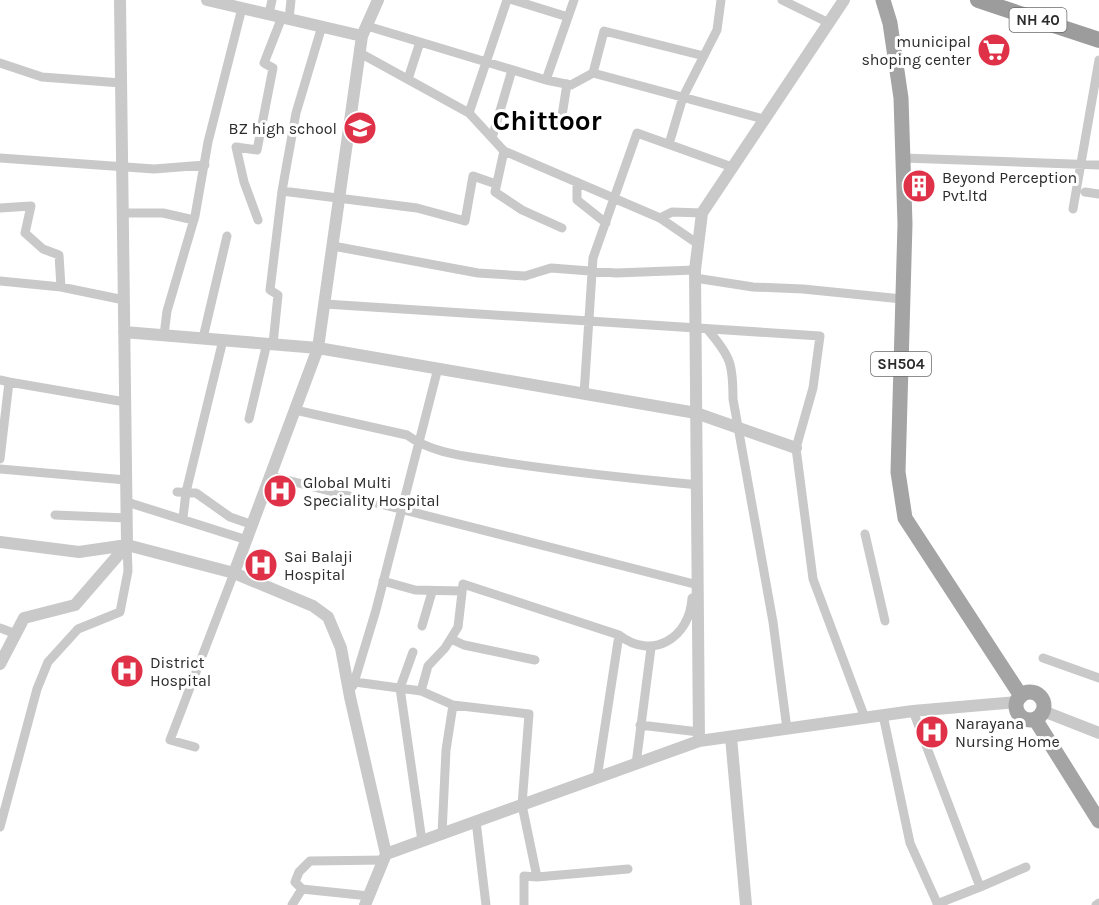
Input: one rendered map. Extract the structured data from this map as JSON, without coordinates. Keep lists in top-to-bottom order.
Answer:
{
  "streets": {
    "highway": ["NH 40"],
    "main road": ["SH504"]
  },
  "districts": ["Chittoor"],
  "places": {
    "supermarket": ["municipal shoping center"],
    "school or university": ["BZ high school"],
    "building": ["Beyond Perception Pvt.ltd"],
    "hospital": [
      "Global Multi Speciality Hospital",
      "Sai Balaji Hospital",
      "District Hospital",
      "Narayana Nursing Home"
    ]
  }
}
